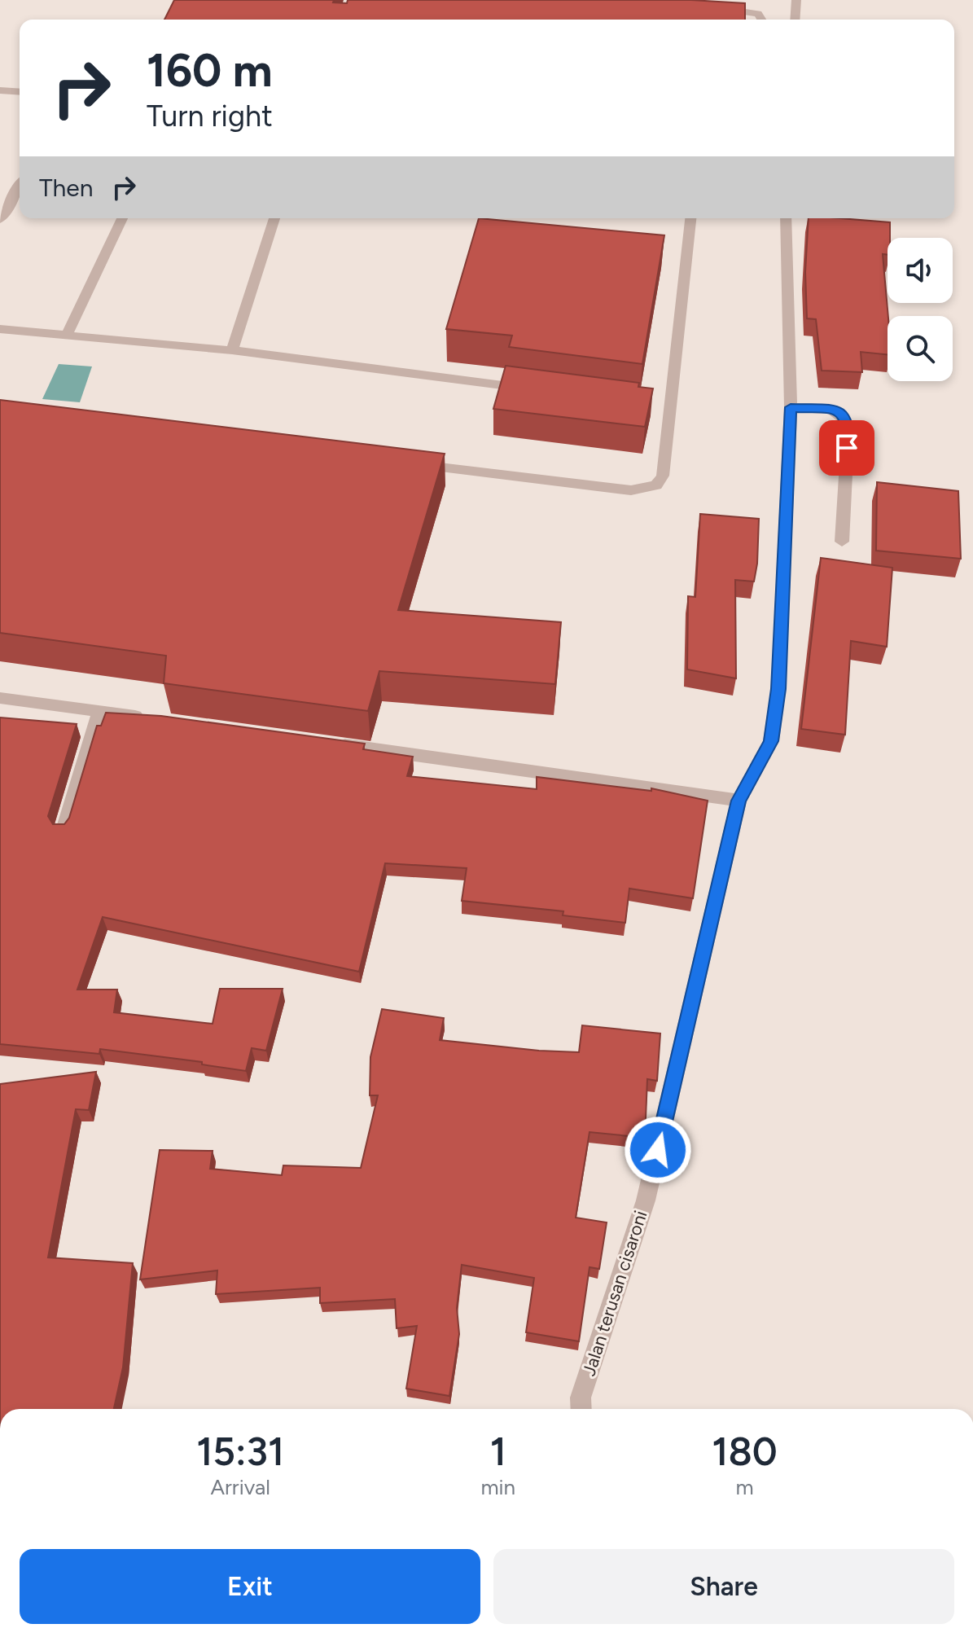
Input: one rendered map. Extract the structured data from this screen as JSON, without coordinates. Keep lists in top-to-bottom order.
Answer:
{
  "streets": {
    "street": ["Jalan terusan cisaroni"]
  },
  "page": {
    "turn": ["160 m", "Turn right"],
    "then": "Then",
    "eta": [
      "15:31",
      "Arrival",
      "1",
      "min",
      "180",
      "m"
    ],
    "buttons": ["Exit", "Share"]
  }
}
